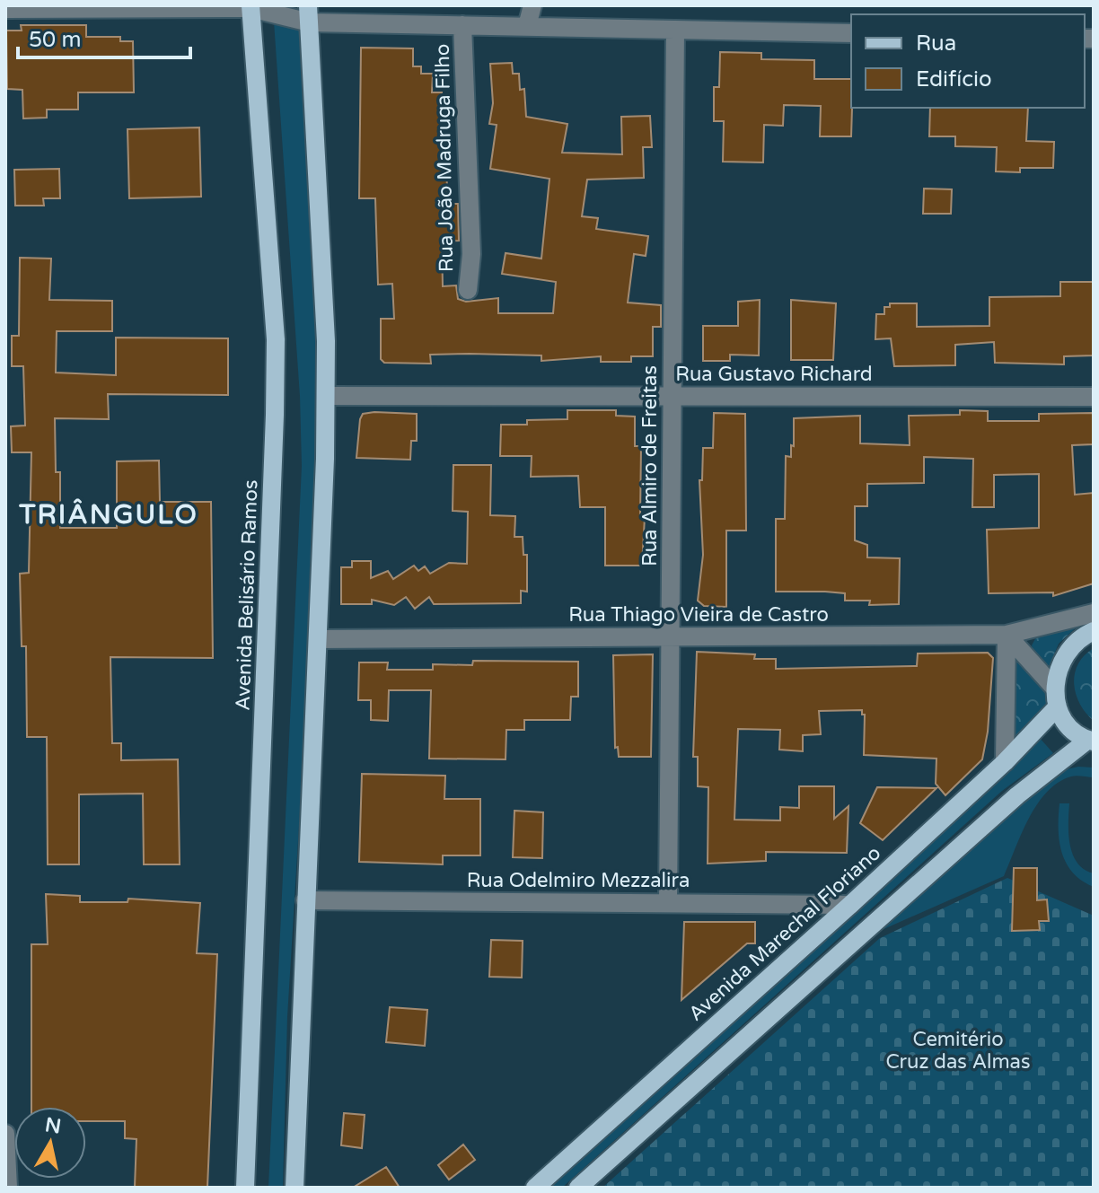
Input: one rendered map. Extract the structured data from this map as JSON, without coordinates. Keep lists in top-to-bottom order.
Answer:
{
  "streets": {
    "main road": ["Avenida Belisário Ramos", "Avenida Marechal Floriano"],
    "street": [
      "Rua João Madruga Filho",
      "Rua Gustavo Richard",
      "Rua Almiro de Freitas",
      "Rua Thiago Vieira de Castro",
      "Rua Odelmiro Mezzalira"
    ]
  },
  "crossings": [
    ["Rua Gustavo Richard", "Rua Almiro de Freitas"],
    ["Rua Almiro de Freitas", "Rua Thiago Vieira de Castro"],
    ["Rua Almiro de Freitas", "Rua Odelmiro Mezzalira"],
    ["Rua Odelmiro Mezzalira", "Avenida Marechal Floriano"]
  ],
  "districts": ["TRIÂNGULO"],
  "parks": ["Cemitério Cruz das Almas"],
  "legend": ["Rua", "Edifício"],
  "scale_bar": "50 m",
  "north": "top"
}
